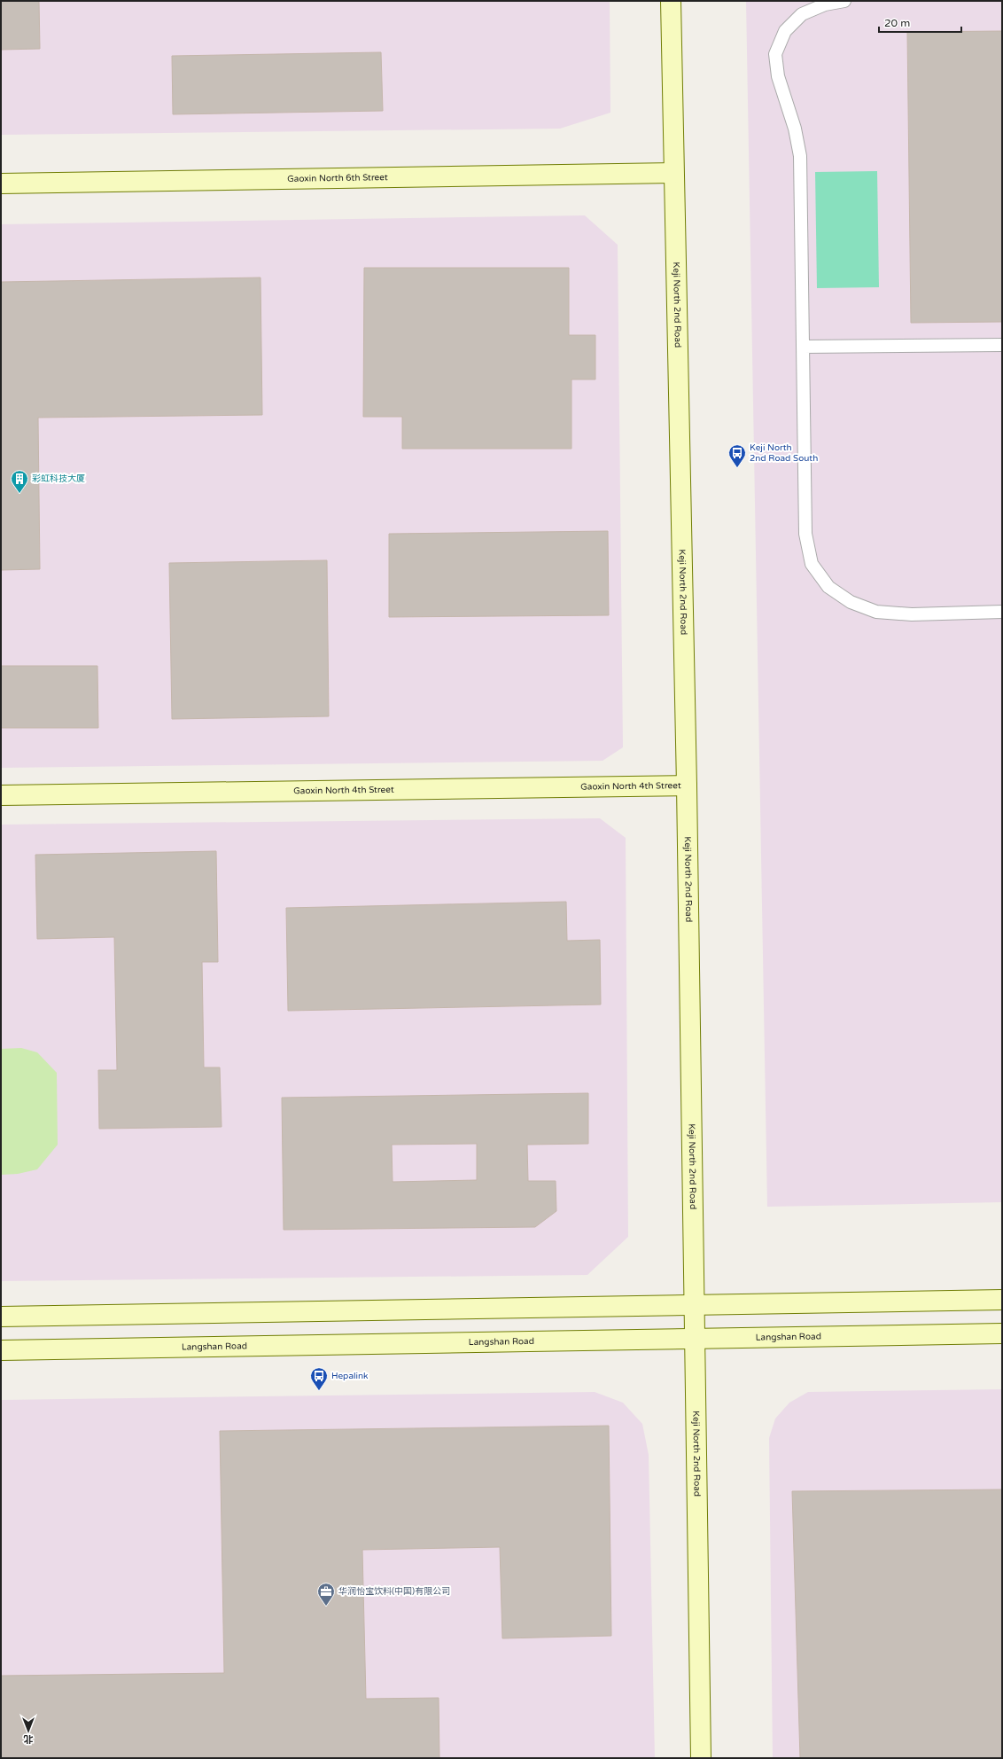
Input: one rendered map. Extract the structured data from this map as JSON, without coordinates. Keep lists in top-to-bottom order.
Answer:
{
  "streets": {
    "street": [
      "Gaoxin North 6th Street",
      "Keji North 2nd Road",
      "Gaoxin North 4th Street",
      "Langshan Road"
    ]
  },
  "crossings": [
    ["Gaoxin North 6th Street", "Keji North 2nd Road"],
    ["Keji North 2nd Road", "Gaoxin North 4th Street"],
    ["Keji North 2nd Road", "Langshan Road"]
  ],
  "places": {
    "bus stop": ["Keji North 2nd Road South", "Hepalink"],
    "building": ["彩虹科技大厦"],
    "office": ["华润怡宝饮料(中国)有限公司"]
  },
  "scale_bar": "20 m",
  "north": "bottom"
}
